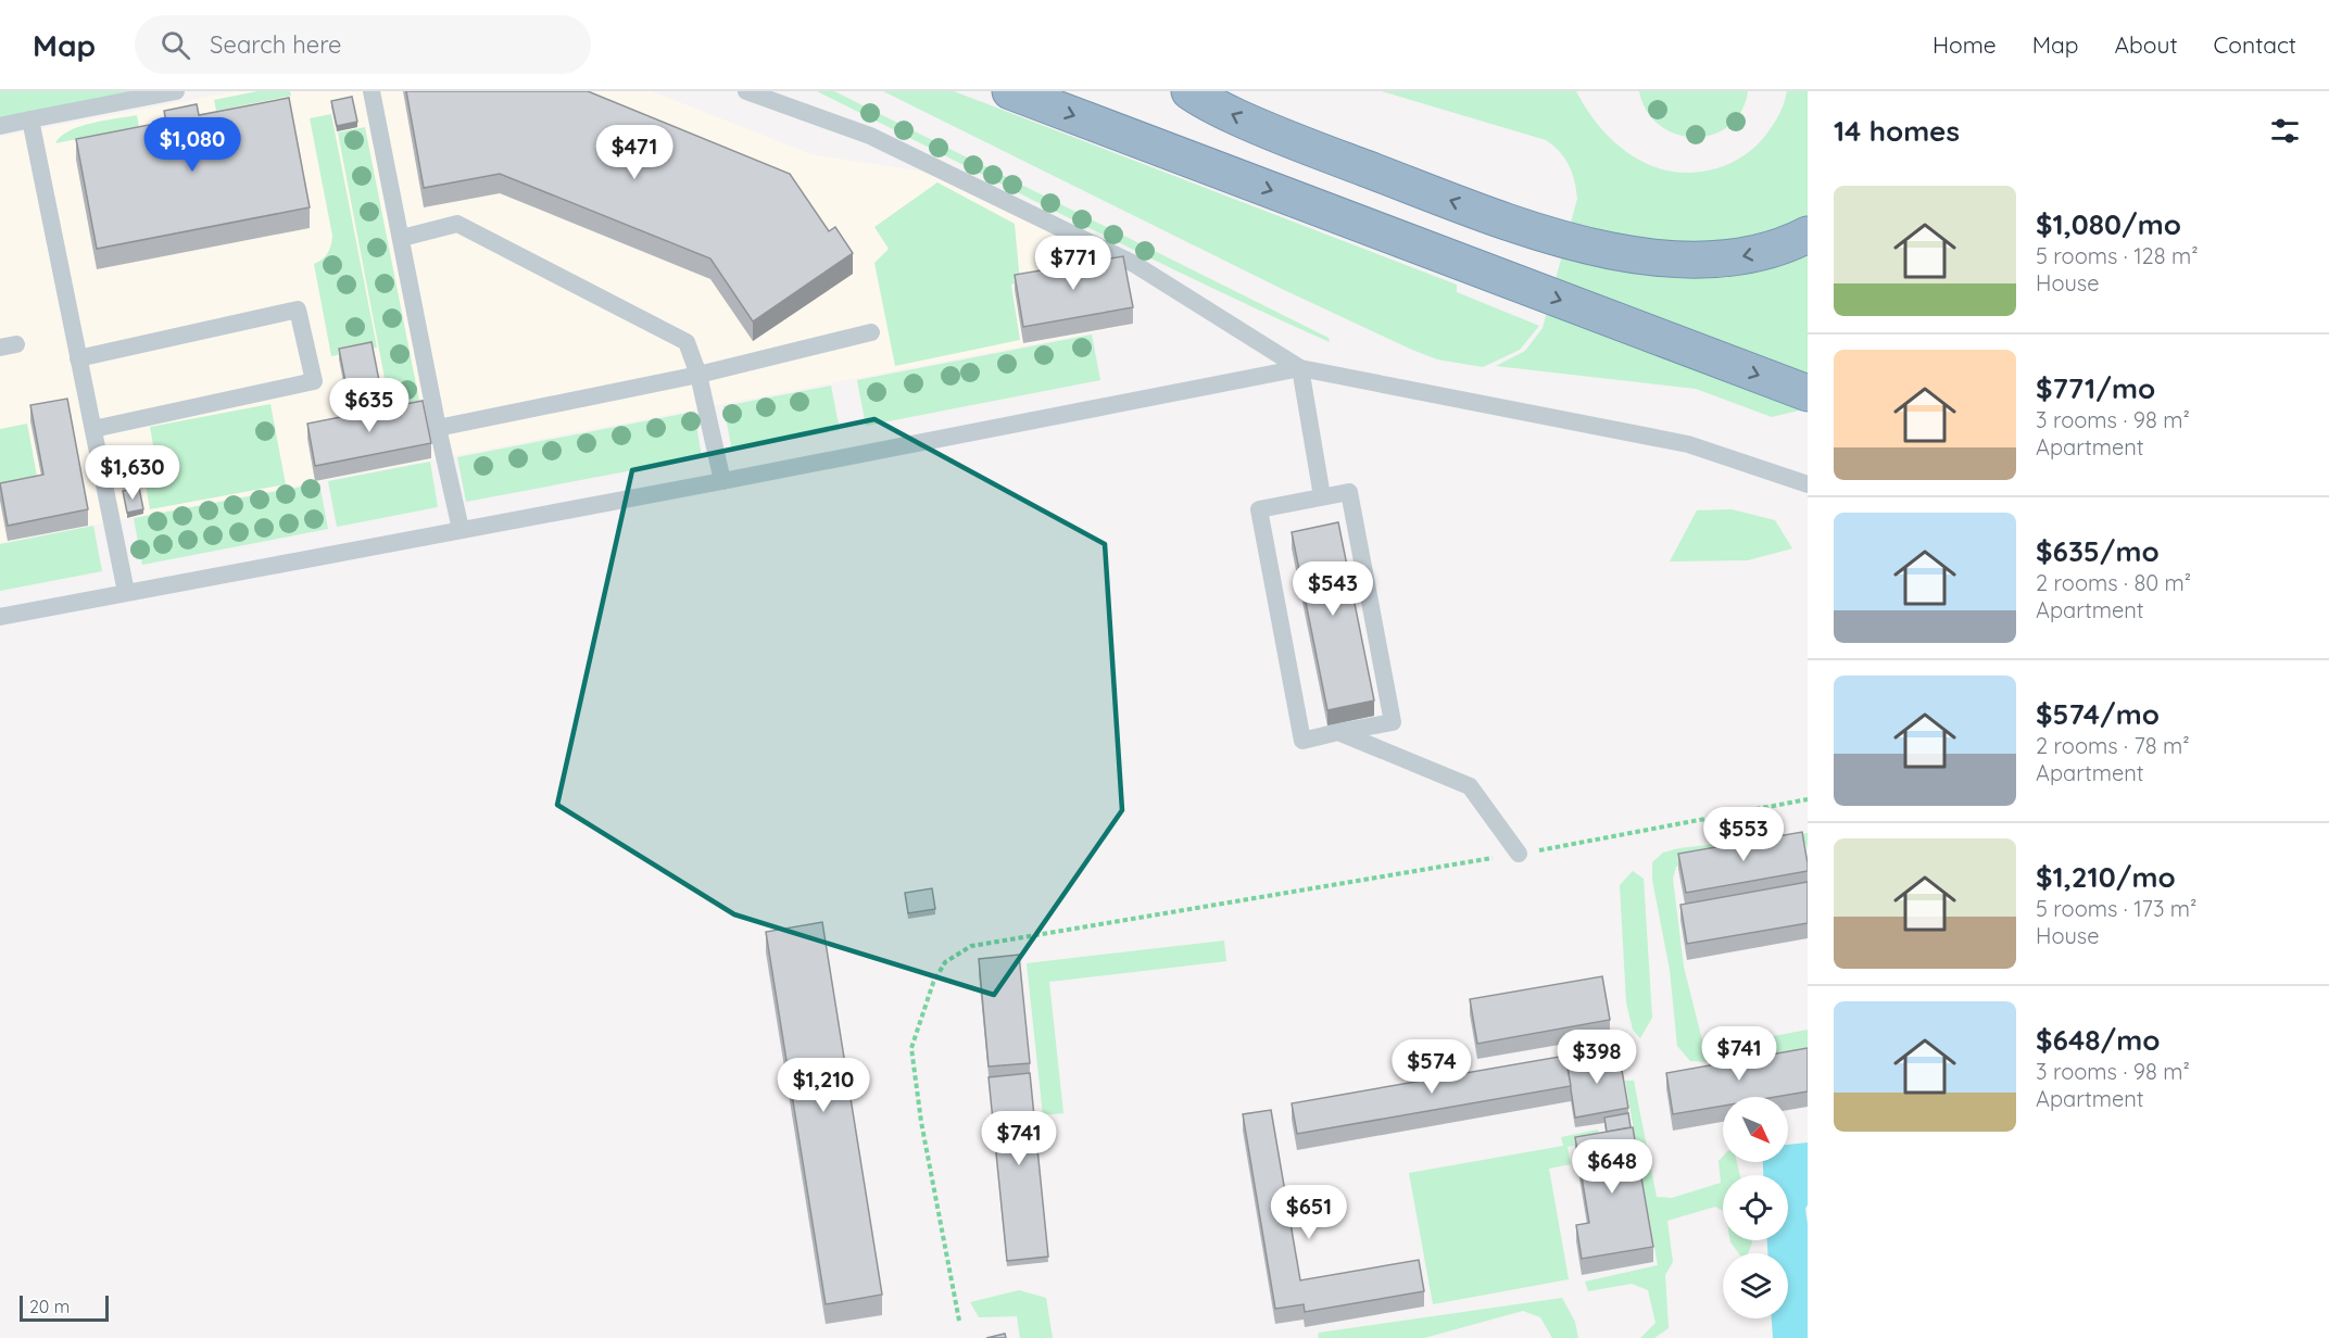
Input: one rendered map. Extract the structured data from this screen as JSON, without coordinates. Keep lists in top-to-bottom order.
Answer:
{
  "scale_bar": "20 m",
  "north": "bottom right",
  "page": {
    "header": "Map",
    "search": "Search here",
    "nav": [
      "Home",
      "Map",
      "About",
      "Contact"
    ],
    "heading": "14 homes",
    "price": [
      "$1,080",
      "$471",
      "$771",
      "$635",
      "$1,630",
      "$543",
      "$553",
      "$741",
      "$398",
      "$574",
      "$1,210",
      "$741",
      "$648",
      "$651"
    ],
    "list": [
      {
        "name": "$1,080/mo",
        "note": "5 rooms · 128 m² · House"
      },
      {
        "name": "$771/mo",
        "note": "3 rooms · 98 m² · Apartment"
      },
      {
        "name": "$635/mo",
        "note": "2 rooms · 80 m² · Apartment"
      },
      {
        "name": "$574/mo",
        "note": "2 rooms · 78 m² · Apartment"
      },
      {
        "name": "$1,210/mo",
        "note": "5 rooms · 173 m² · House"
      },
      {
        "name": "$648/mo",
        "note": "3 rooms · 98 m² · Apartment"
      }
    ],
    "scale": "20 m"
  }
}
